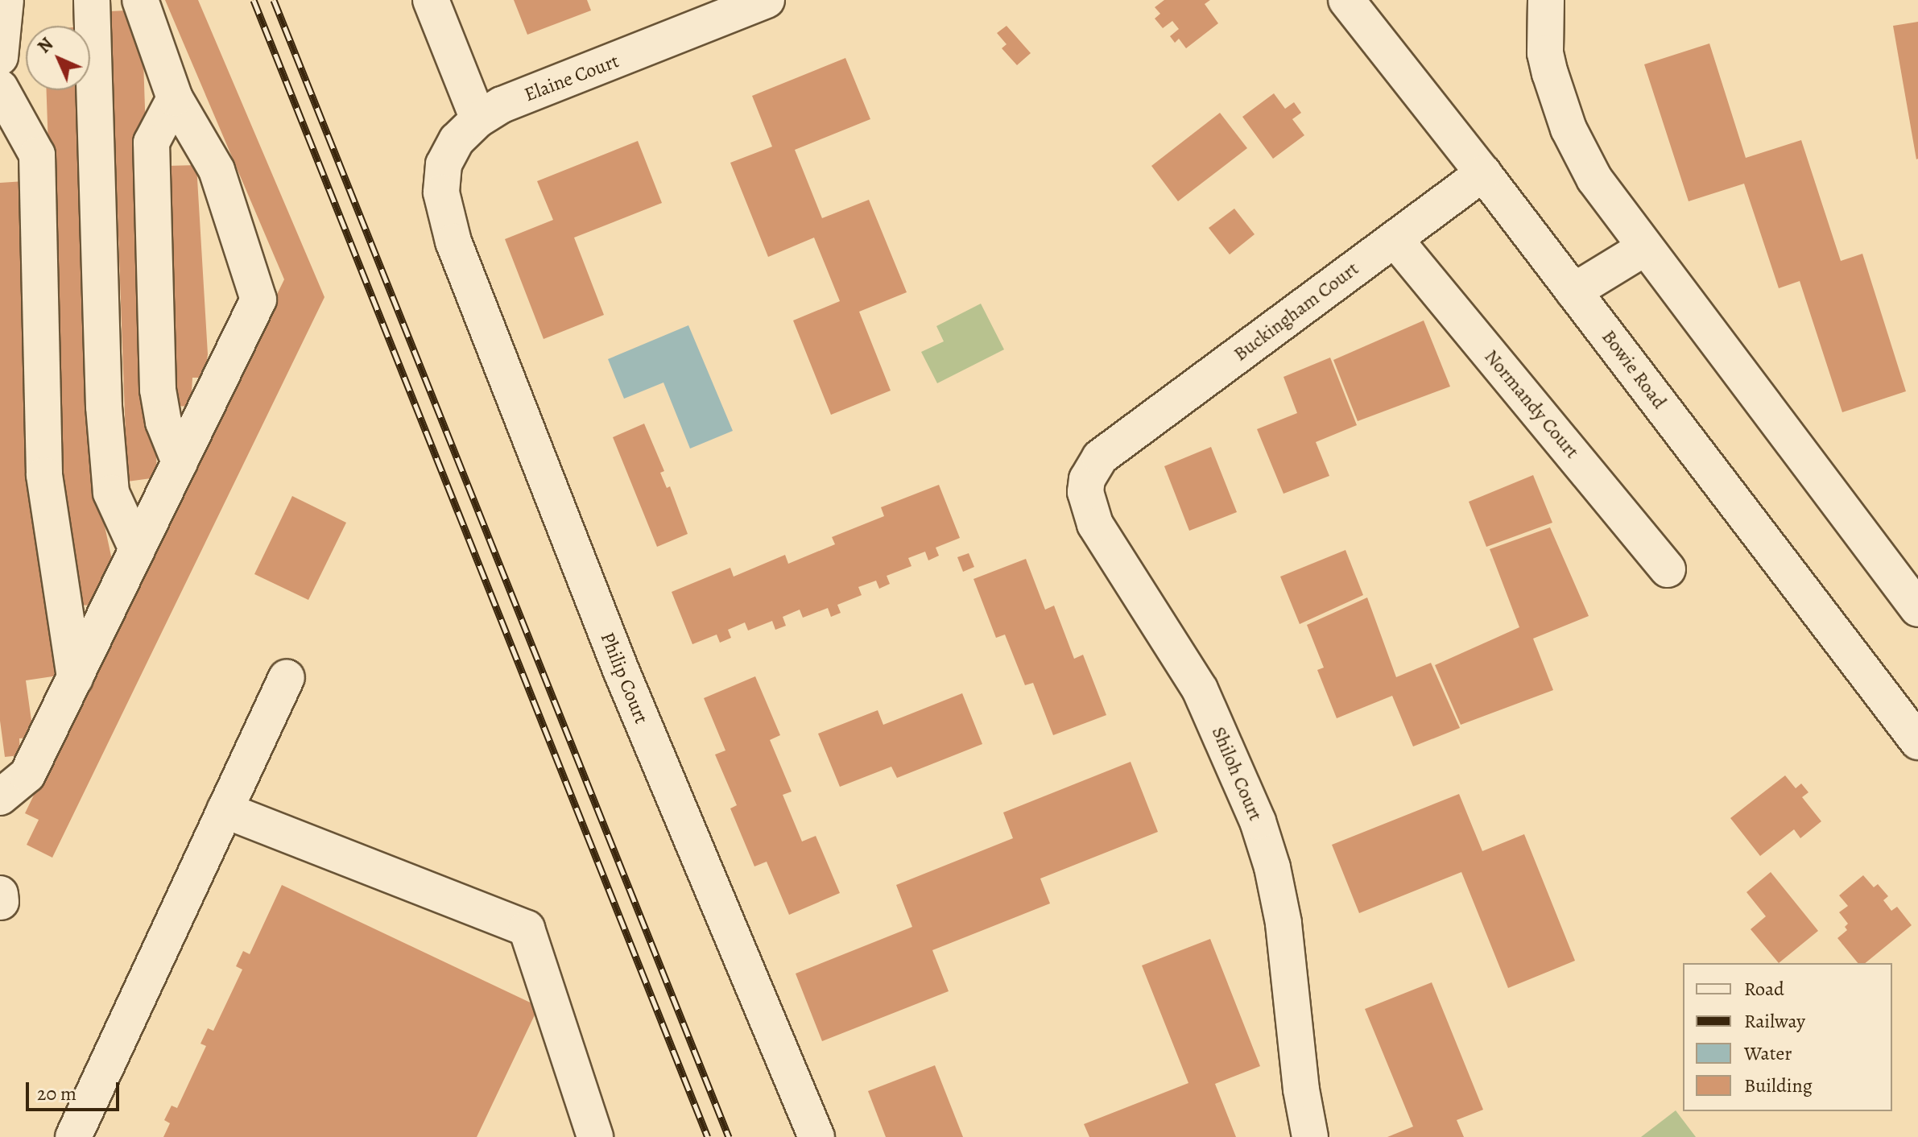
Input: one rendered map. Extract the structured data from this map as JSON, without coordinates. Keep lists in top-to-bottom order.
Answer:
{
  "streets": {
    "street": [
      "Elaine Court",
      "Buckingham Court",
      "Bowie Road",
      "Normandy Court",
      "Philip Court",
      "Shiloh Court"
    ]
  },
  "crossings": [
    ["Elaine Court", "Philip Court"],
    ["Buckingham Court", "Bowie Road"],
    ["Buckingham Court", "Normandy Court"],
    ["Buckingham Court", "Shiloh Court"]
  ],
  "legend": [
    "Road",
    "Railway",
    "Water",
    "Building"
  ],
  "scale_bar": "20 m",
  "north": "top left"
}
